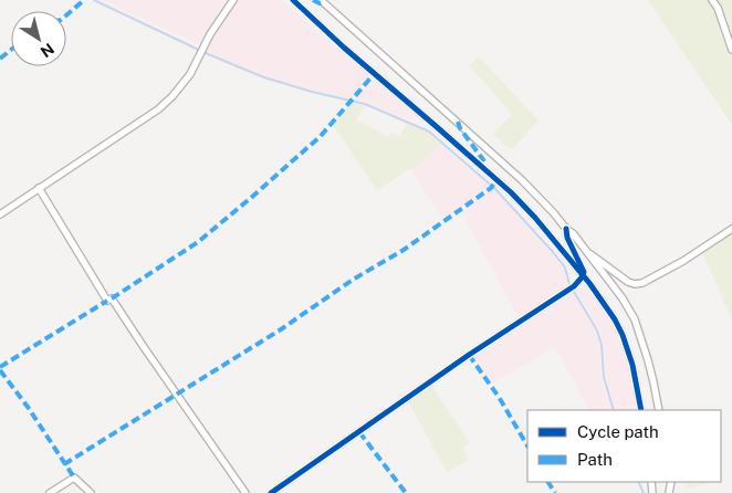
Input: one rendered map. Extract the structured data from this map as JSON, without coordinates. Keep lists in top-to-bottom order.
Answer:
{
  "legend": ["Cycle path", "Path"],
  "north": "bottom right"
}
